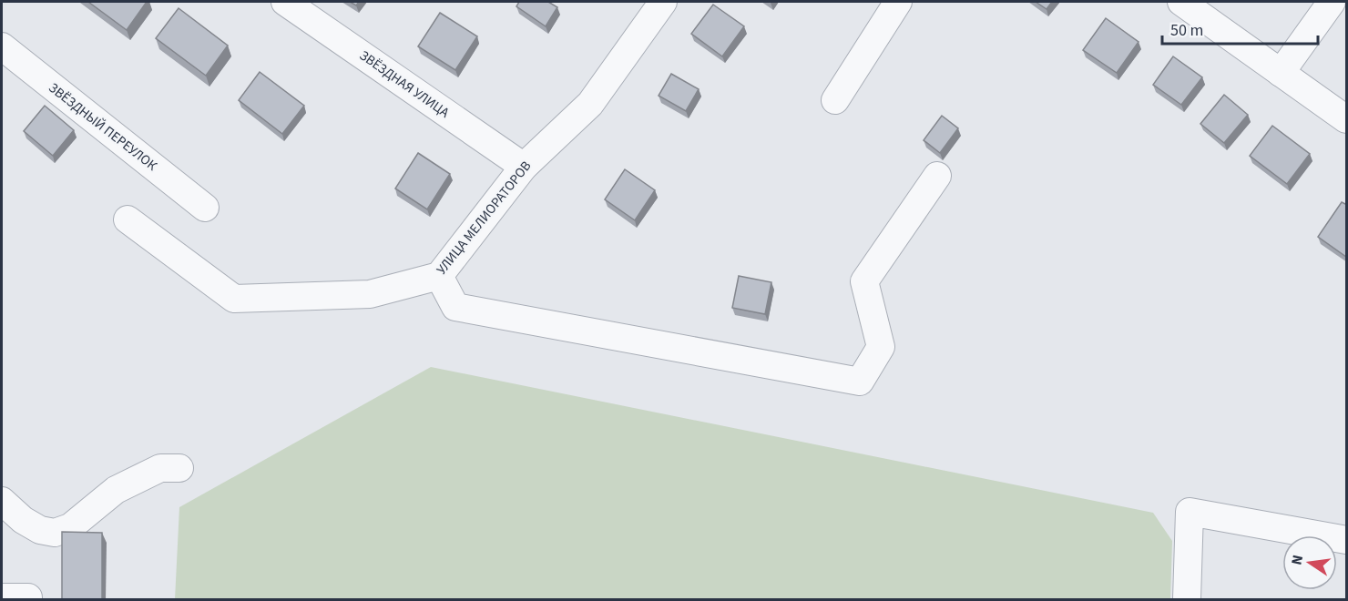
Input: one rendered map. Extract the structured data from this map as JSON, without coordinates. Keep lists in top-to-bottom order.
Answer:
{
  "streets": {
    "street": ["ЗВЁЗДНАЯ УЛИЦА", "ЗВЁЗДНЫЙ ПЕРЕУЛОК", "УЛИЦА МЕЛИОРАТОРОВ"]
  },
  "crossings": [
    ["ЗВЁЗДНАЯ УЛИЦА", "УЛИЦА МЕЛИОРАТОРОВ"]
  ],
  "scale_bar": "50 m",
  "north": "left"
}
